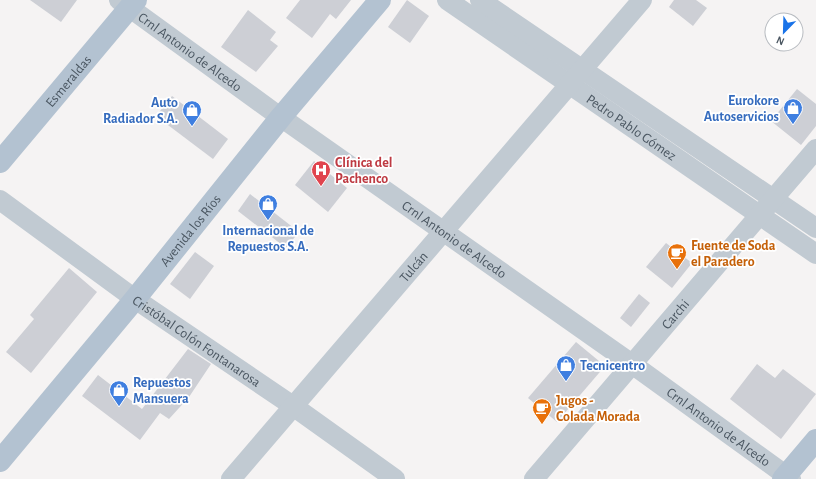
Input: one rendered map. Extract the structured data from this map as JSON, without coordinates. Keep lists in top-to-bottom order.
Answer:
{
  "streets": {
    "main road": ["Esmeraldas", "Avenida los Ríos"],
    "street": [
      "Crnl Antonio de Alcedo",
      "Pedro Pablo Gómez",
      "Tulcán",
      "Carchi",
      "Cristóbal Colón Fontanarosa"
    ]
  },
  "crossings": [
    ["Crnl Antonio de Alcedo", "Esmeraldas"],
    ["Crnl Antonio de Alcedo", "Avenida los Ríos"],
    ["Crnl Antonio de Alcedo", "Tulcán"],
    ["Crnl Antonio de Alcedo", "Carchi"],
    ["Pedro Pablo Gómez", "Tulcán"],
    ["Pedro Pablo Gómez", "Carchi"],
    ["Avenida los Ríos", "Cristóbal Colón Fontanarosa"],
    ["Tulcán", "Cristóbal Colón Fontanarosa"]
  ],
  "places": {
    "shop": [
      "Eurokore Autoservicios",
      "Auto Radiador S.A.",
      "Internacional de Repuestos S.A.",
      "Tecnicentro",
      "Repuestos Mansuera"
    ],
    "hospital": ["Clínica del Pachenco"],
    "cafe": ["Fuente de Soda el Paradero", "Jugos - Colada Morada"]
  },
  "north": "bottom left"
}
